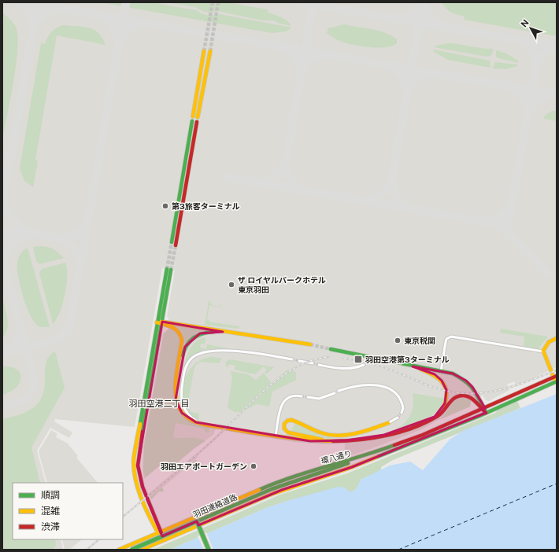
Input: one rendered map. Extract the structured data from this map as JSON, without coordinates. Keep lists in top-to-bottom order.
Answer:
{
  "streets": {
    "street": ["環八通り", "羽田連絡道路"]
  },
  "districts": ["羽田空港二丁目"],
  "places": {
    "other": [
      "第3旅客ターミナル",
      "ザ ロイヤルパークホテル 東京羽田",
      "東京税関",
      "羽田エアポートガーデン"
    ],
    "transit": ["羽田空港第3ターミナル"]
  },
  "legend": ["順調", "混雑", "渋滞"],
  "north": "top left"
}
